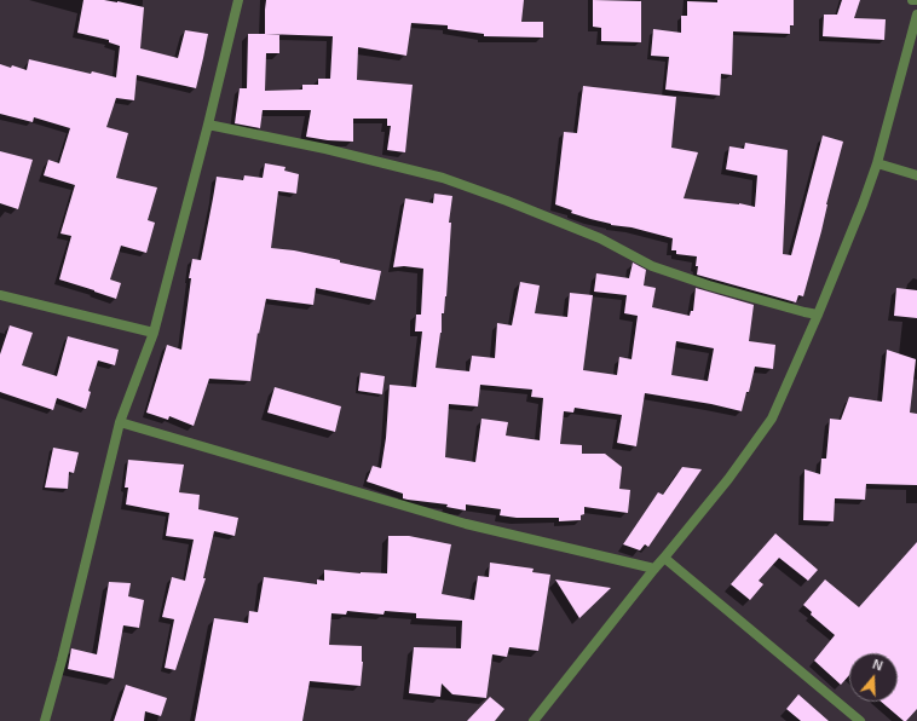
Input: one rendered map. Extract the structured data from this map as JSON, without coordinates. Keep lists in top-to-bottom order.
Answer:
{
  "north": "top"
}
